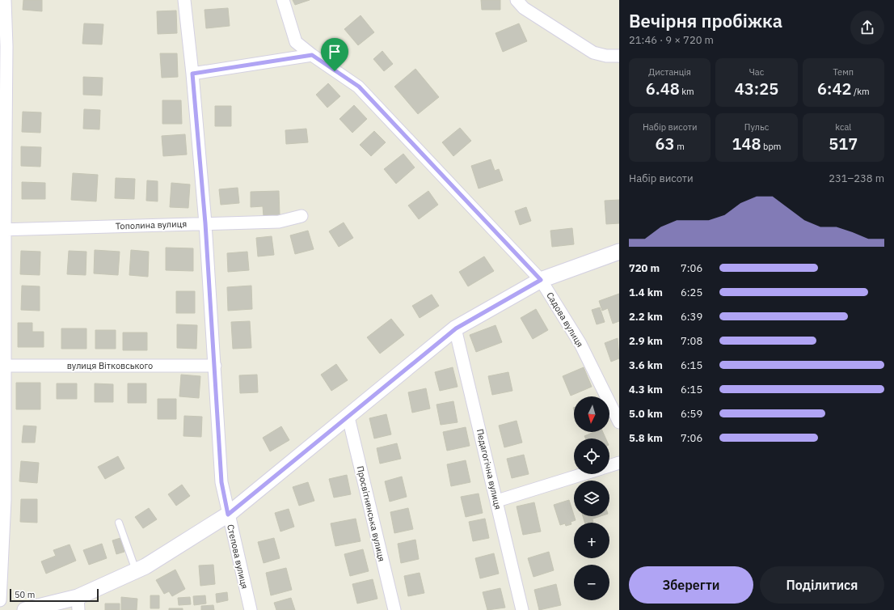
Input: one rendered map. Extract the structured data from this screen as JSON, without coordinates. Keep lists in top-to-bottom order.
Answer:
{
  "streets": {
    "street": [
      "Тополина вулиця",
      "Садова вулиця",
      "вулиця Вітковського",
      "Педагогічна вулиця",
      "Просвітнянська вулиця",
      "Степова вулиця"
    ]
  },
  "crossings": [
    ["Тополина вулиця", "Степова вулиця"],
    ["вулиця Вітковського", "Степова вулиця"]
  ],
  "scale_bar": "50 m",
  "north": "bottom",
  "page": {
    "heading": ["Вечірня пробіжка", "21:46 · 9 × 720 m"],
    "stats": [
      ["Дистанція", "6.48 km"],
      ["Час", "43:25"],
      ["Темп", "6:42 /km"],
      ["Набір висоти", "63 m"],
      ["Пульс", "148 bpm"],
      ["kcal", "517"]
    ],
    "chart": ["Набір висоти", "231–238 m"],
    "list": [
      {
        "name": "720 m",
        "note": "7:06"
      },
      {
        "name": "1.4 km",
        "note": "6:25"
      },
      {
        "name": "2.2 km",
        "note": "6:39"
      },
      {
        "name": "2.9 km",
        "note": "7:08"
      },
      {
        "name": "3.6 km",
        "note": "6:15"
      },
      {
        "name": "4.3 km",
        "note": "6:15"
      },
      {
        "name": "5.0 km",
        "note": "6:59"
      },
      {
        "name": "5.8 km",
        "note": "7:06"
      }
    ],
    "map_buttons": ["+", "−"],
    "buttons": ["Зберегти", "Поділитися"],
    "scale": "50 m"
  }
}
